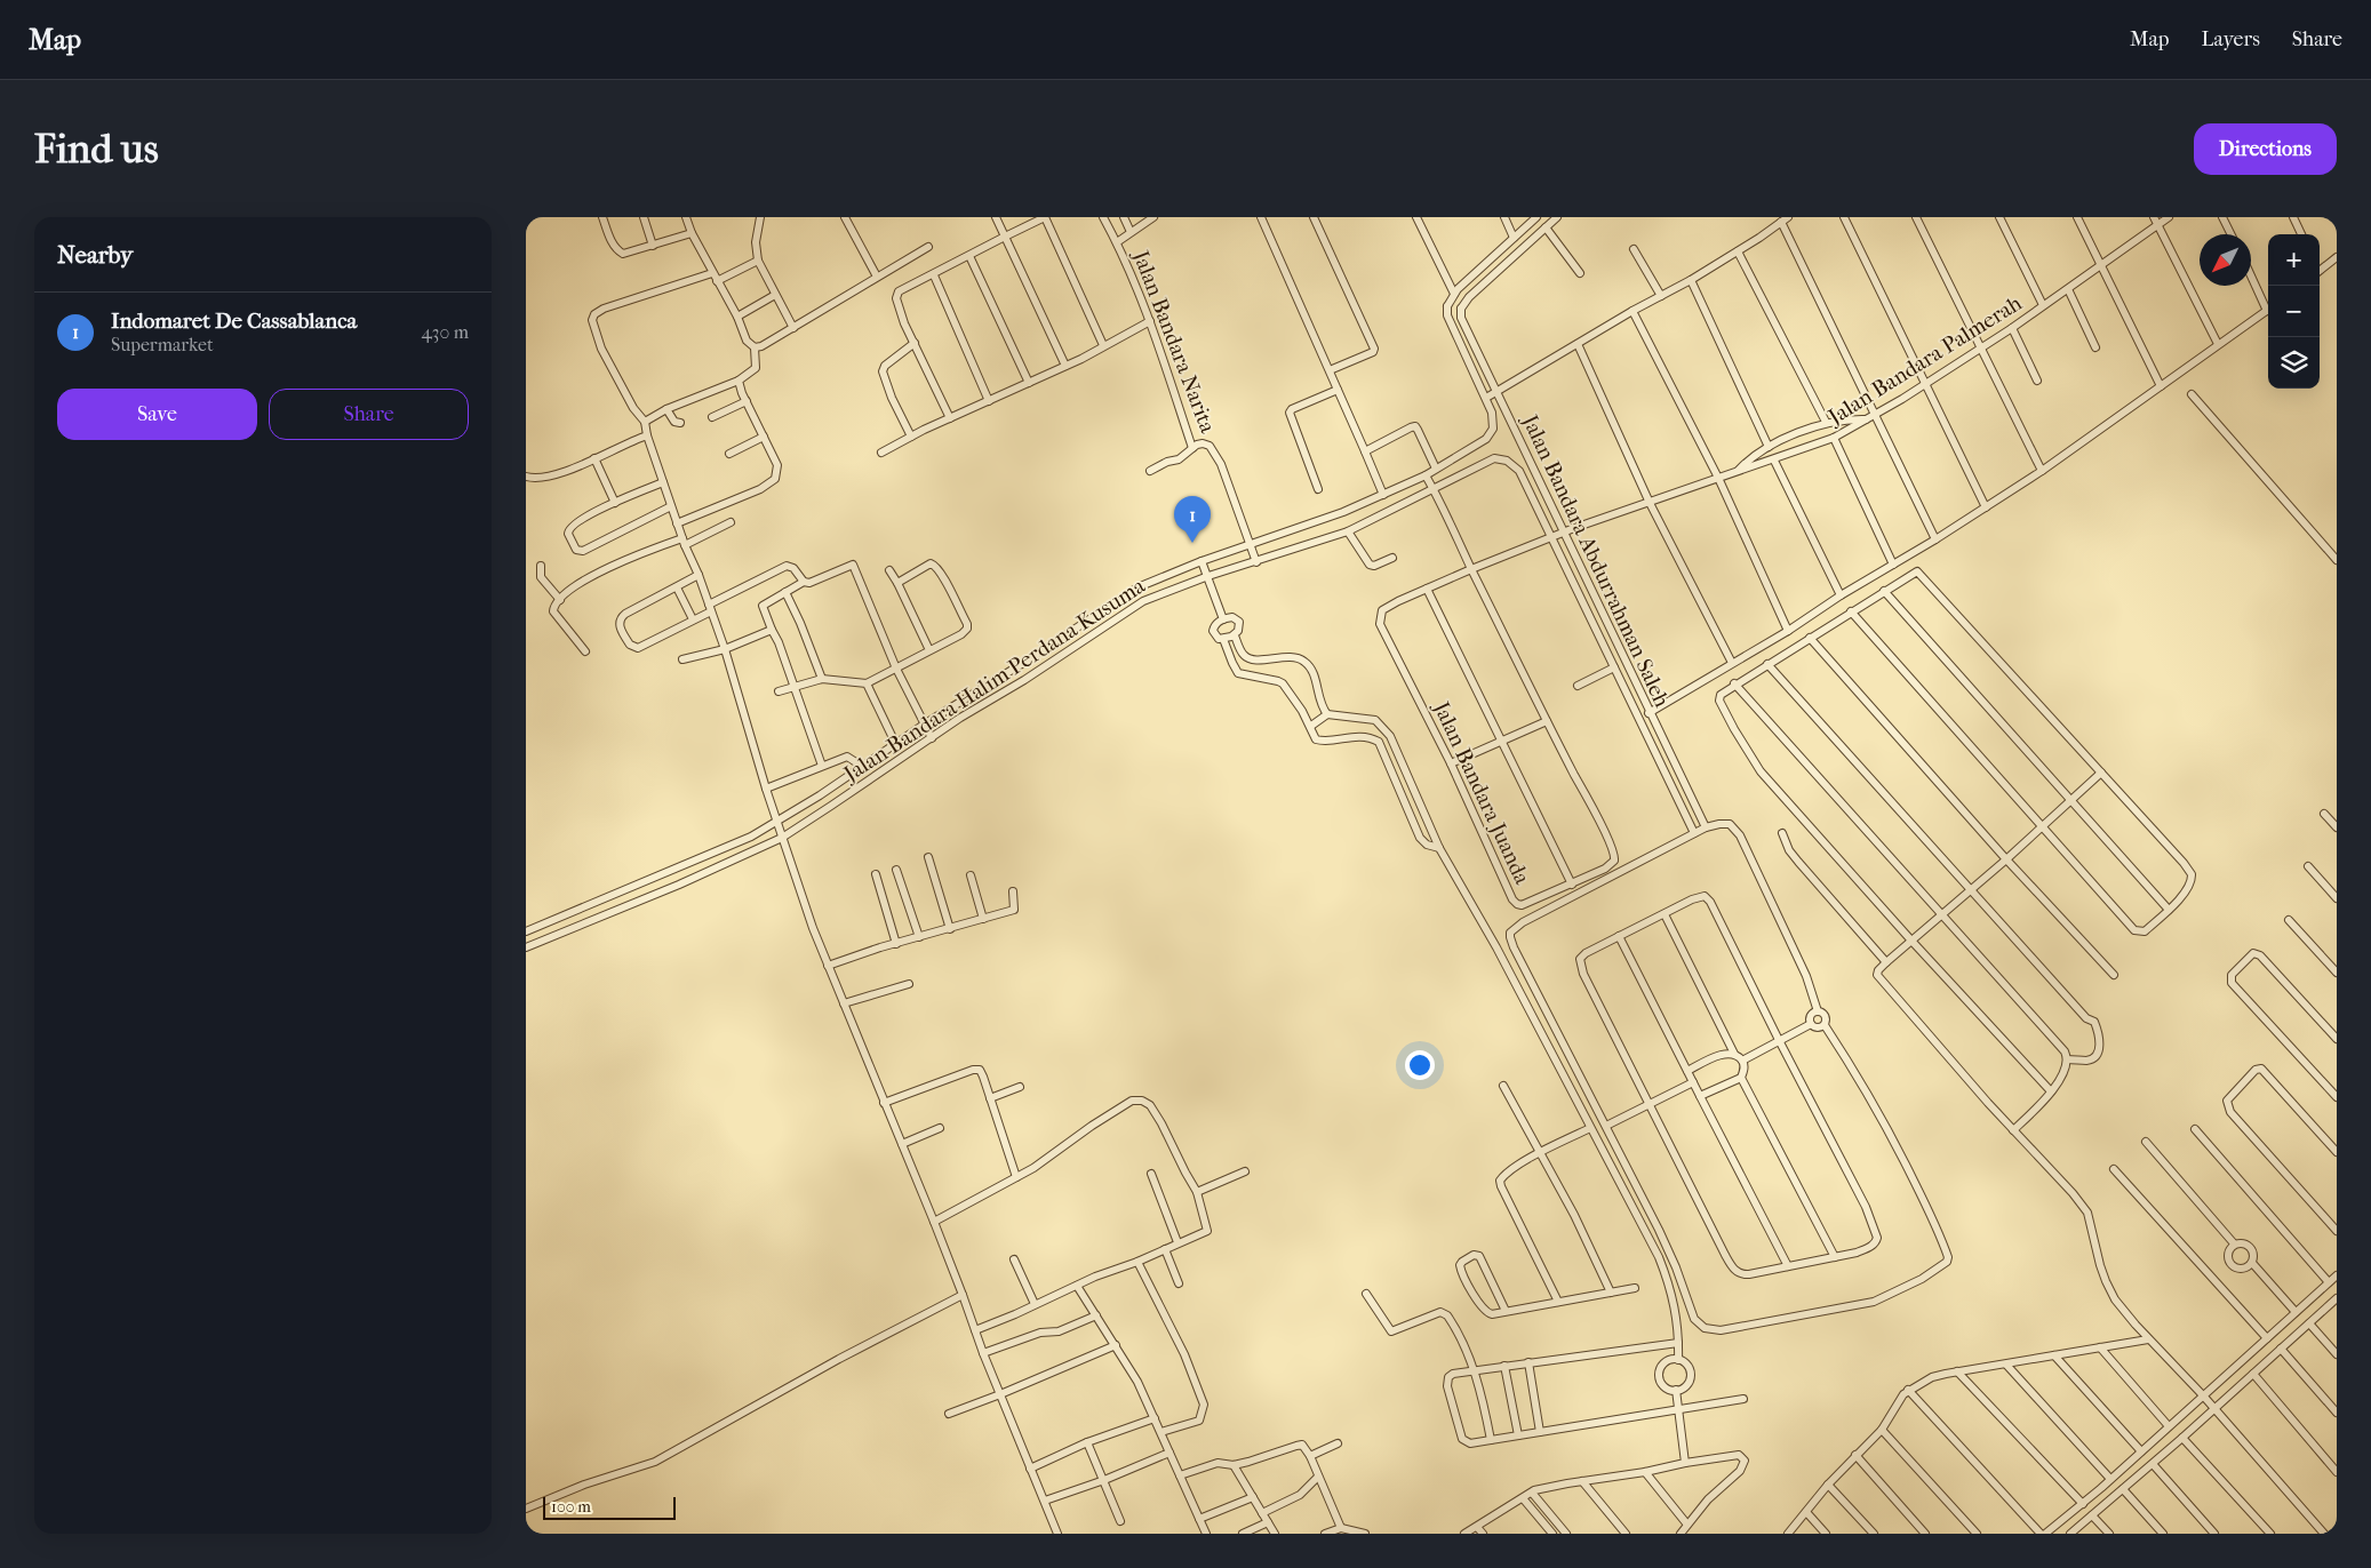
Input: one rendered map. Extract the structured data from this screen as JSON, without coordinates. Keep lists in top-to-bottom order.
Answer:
{
  "streets": {
    "street": [
      "Jalan Bandara Narita",
      "Jalan Bandara Palmerah",
      "Jalan Bandara Abdurrahman Saleh",
      "Jalan Bandara Halim Perdana Kusuma",
      "Jalan Bandara Juanda"
    ]
  },
  "crossings": [
    ["Jalan Bandara Narita", "Jalan Bandara Halim Perdana Kusuma"],
    ["Jalan Bandara Palmerah", "Jalan Bandara Abdurrahman Saleh"],
    ["Jalan Bandara Palmerah", "Jalan Bandara Juanda"],
    ["Jalan Bandara Abdurrahman Saleh", "Jalan Bandara Halim Perdana Kusuma"],
    ["Jalan Bandara Abdurrahman Saleh", "Jalan Bandara Juanda"],
    ["Jalan Bandara Halim Perdana Kusuma", "Jalan Bandara Juanda"]
  ],
  "scale_bar": "100 m",
  "north": "bottom left",
  "page": {
    "header": "Map",
    "nav": ["Map", "Layers", "Share"],
    "buttons": [
      "Directions",
      ["Save", "Share"]
    ],
    "title": "Find us",
    "heading": "Nearby",
    "map_buttons": ["+", "−"],
    "list": [
      {
        "mark": "1",
        "name": "Indomaret De Cassablanca",
        "note": "Supermarket",
        "value": "430 m"
      }
    ],
    "pins": "1",
    "scale": "100 m"
  }
}
